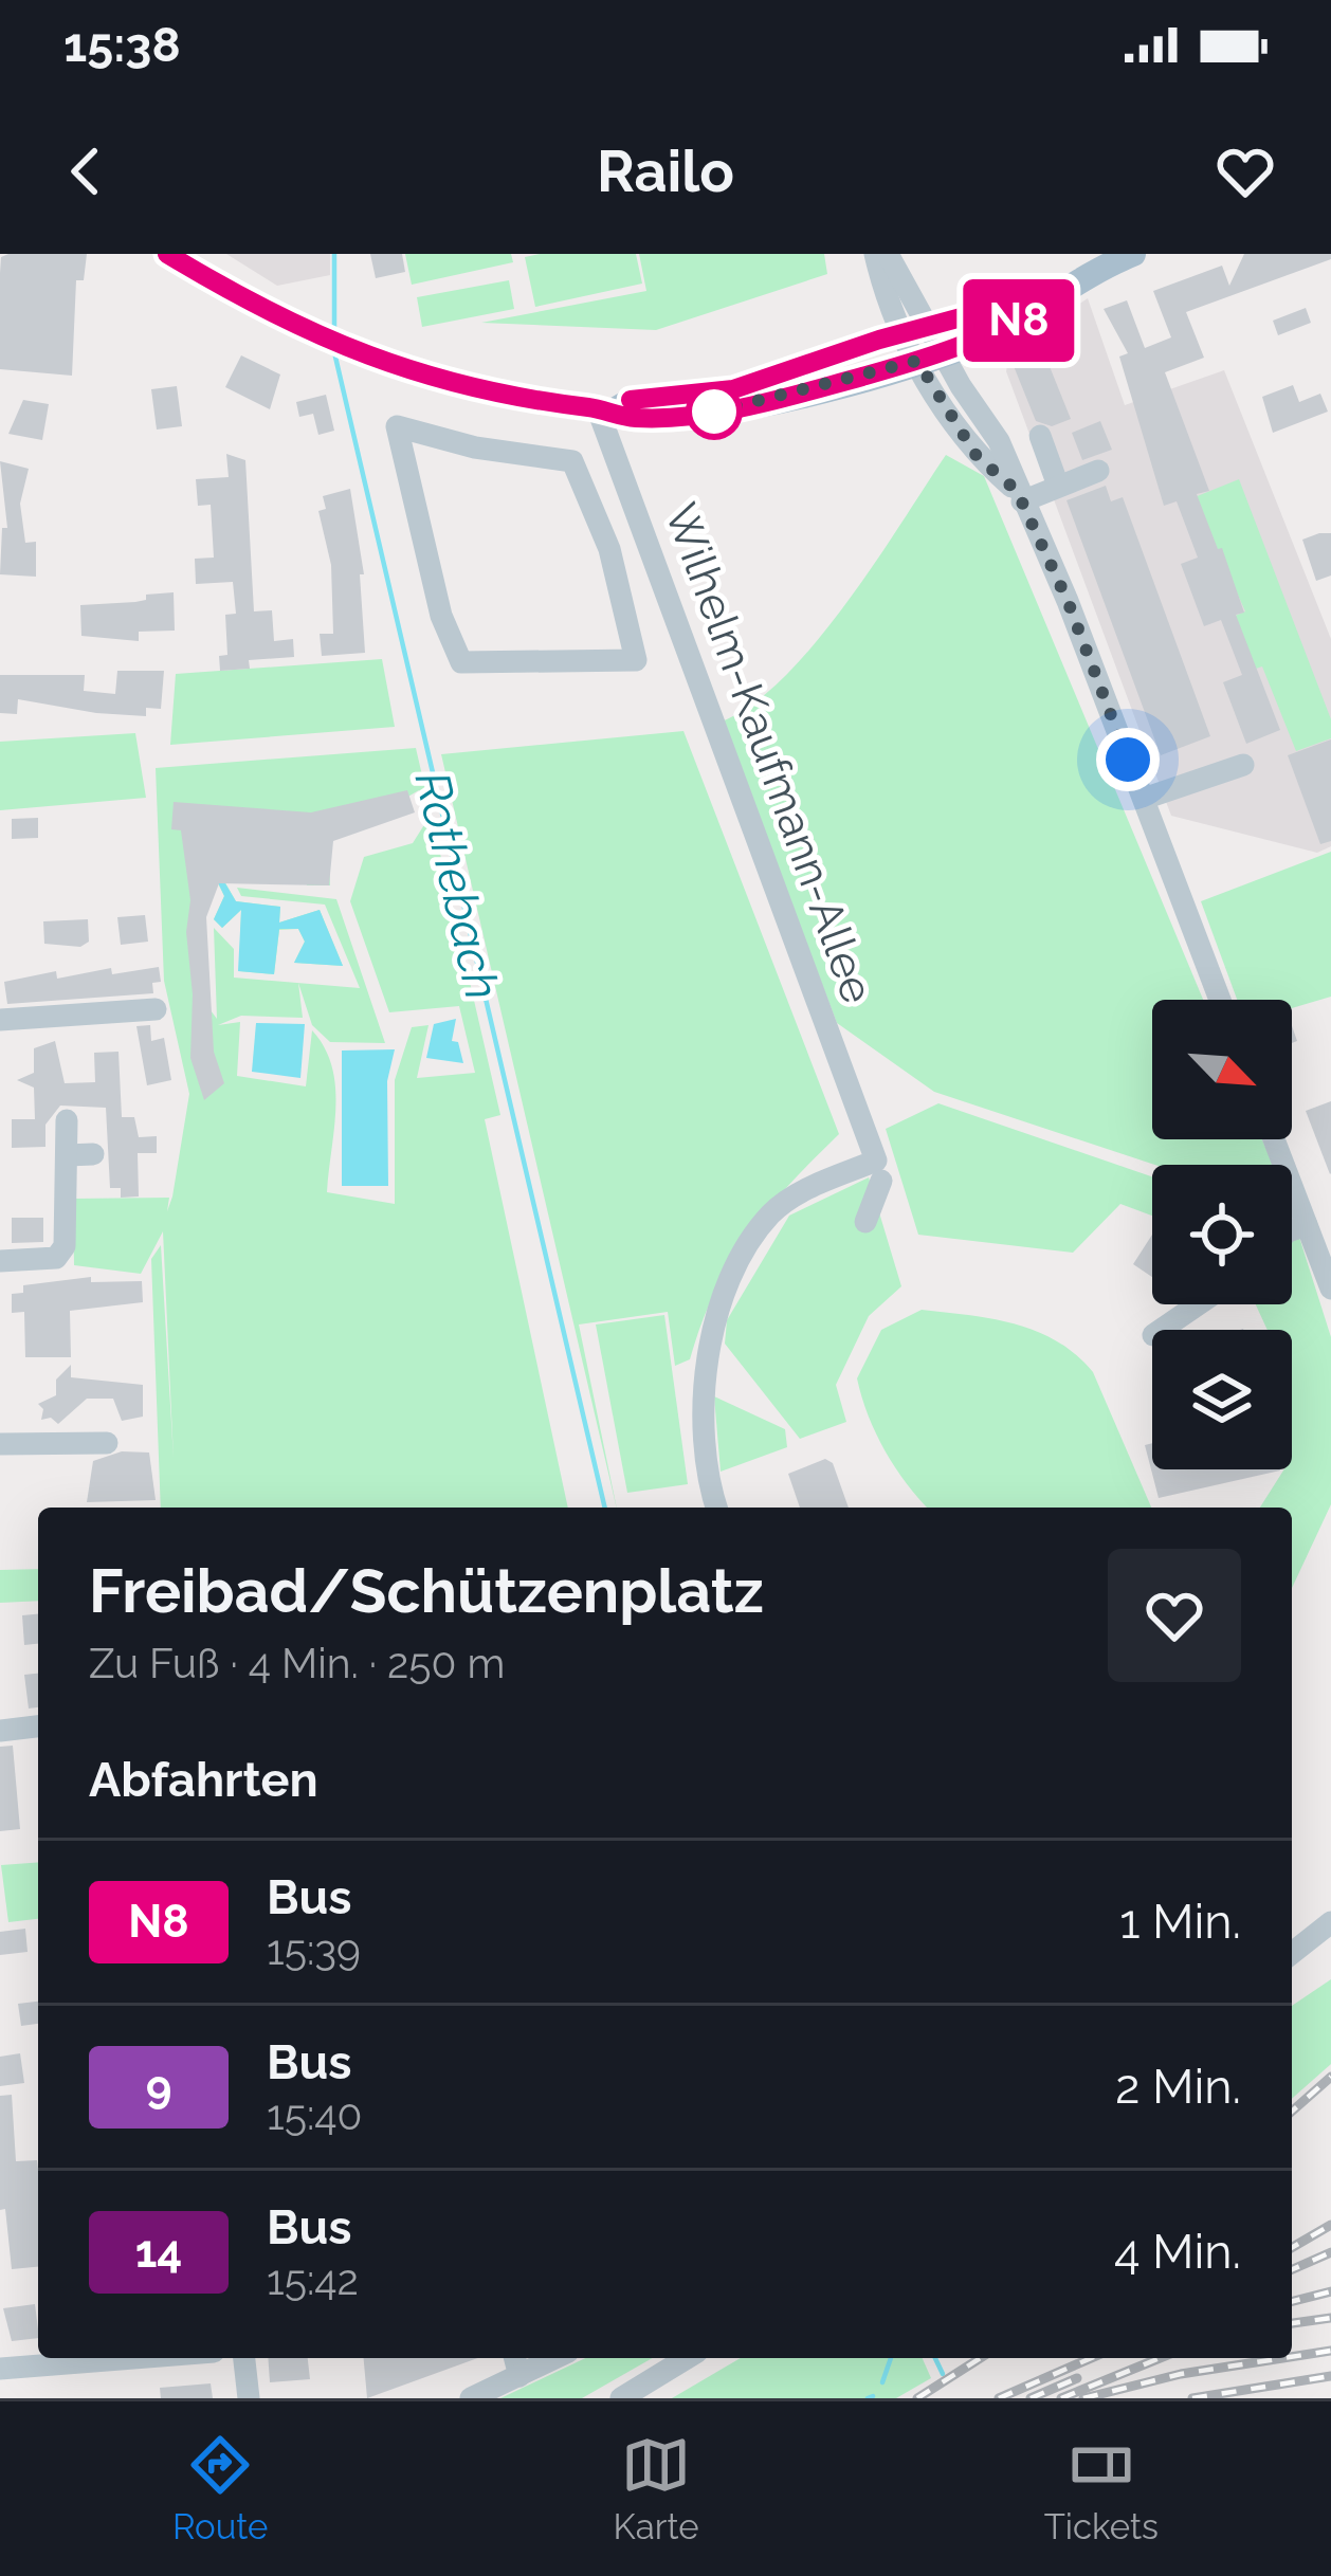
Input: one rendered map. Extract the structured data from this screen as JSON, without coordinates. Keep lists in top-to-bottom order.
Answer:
{
  "streets": {
    "street": ["Wilhelm-Kaufmann-Allee"]
  },
  "water": ["Rothebach"],
  "lines": ["bus line N8"],
  "north": "bottom right",
  "page": {
    "status": "15:38",
    "header": "Railo",
    "on_map": "N8",
    "heading": [
      ["Freibad/Schützenplatz", "Zu Fuß · 4 Min. · 250 m"],
      "Abfahrten"
    ],
    "list": [
      {
        "mark": "N8",
        "name": "Bus",
        "note": "15:39",
        "value": "1 Min."
      },
      {
        "mark": "9",
        "name": "Bus",
        "note": "15:40",
        "value": "2 Min."
      },
      {
        "mark": "14",
        "name": "Bus",
        "note": "15:42",
        "value": "4 Min."
      }
    ],
    "tabs": ["Route", "Karte", "Tickets"]
  }
}
